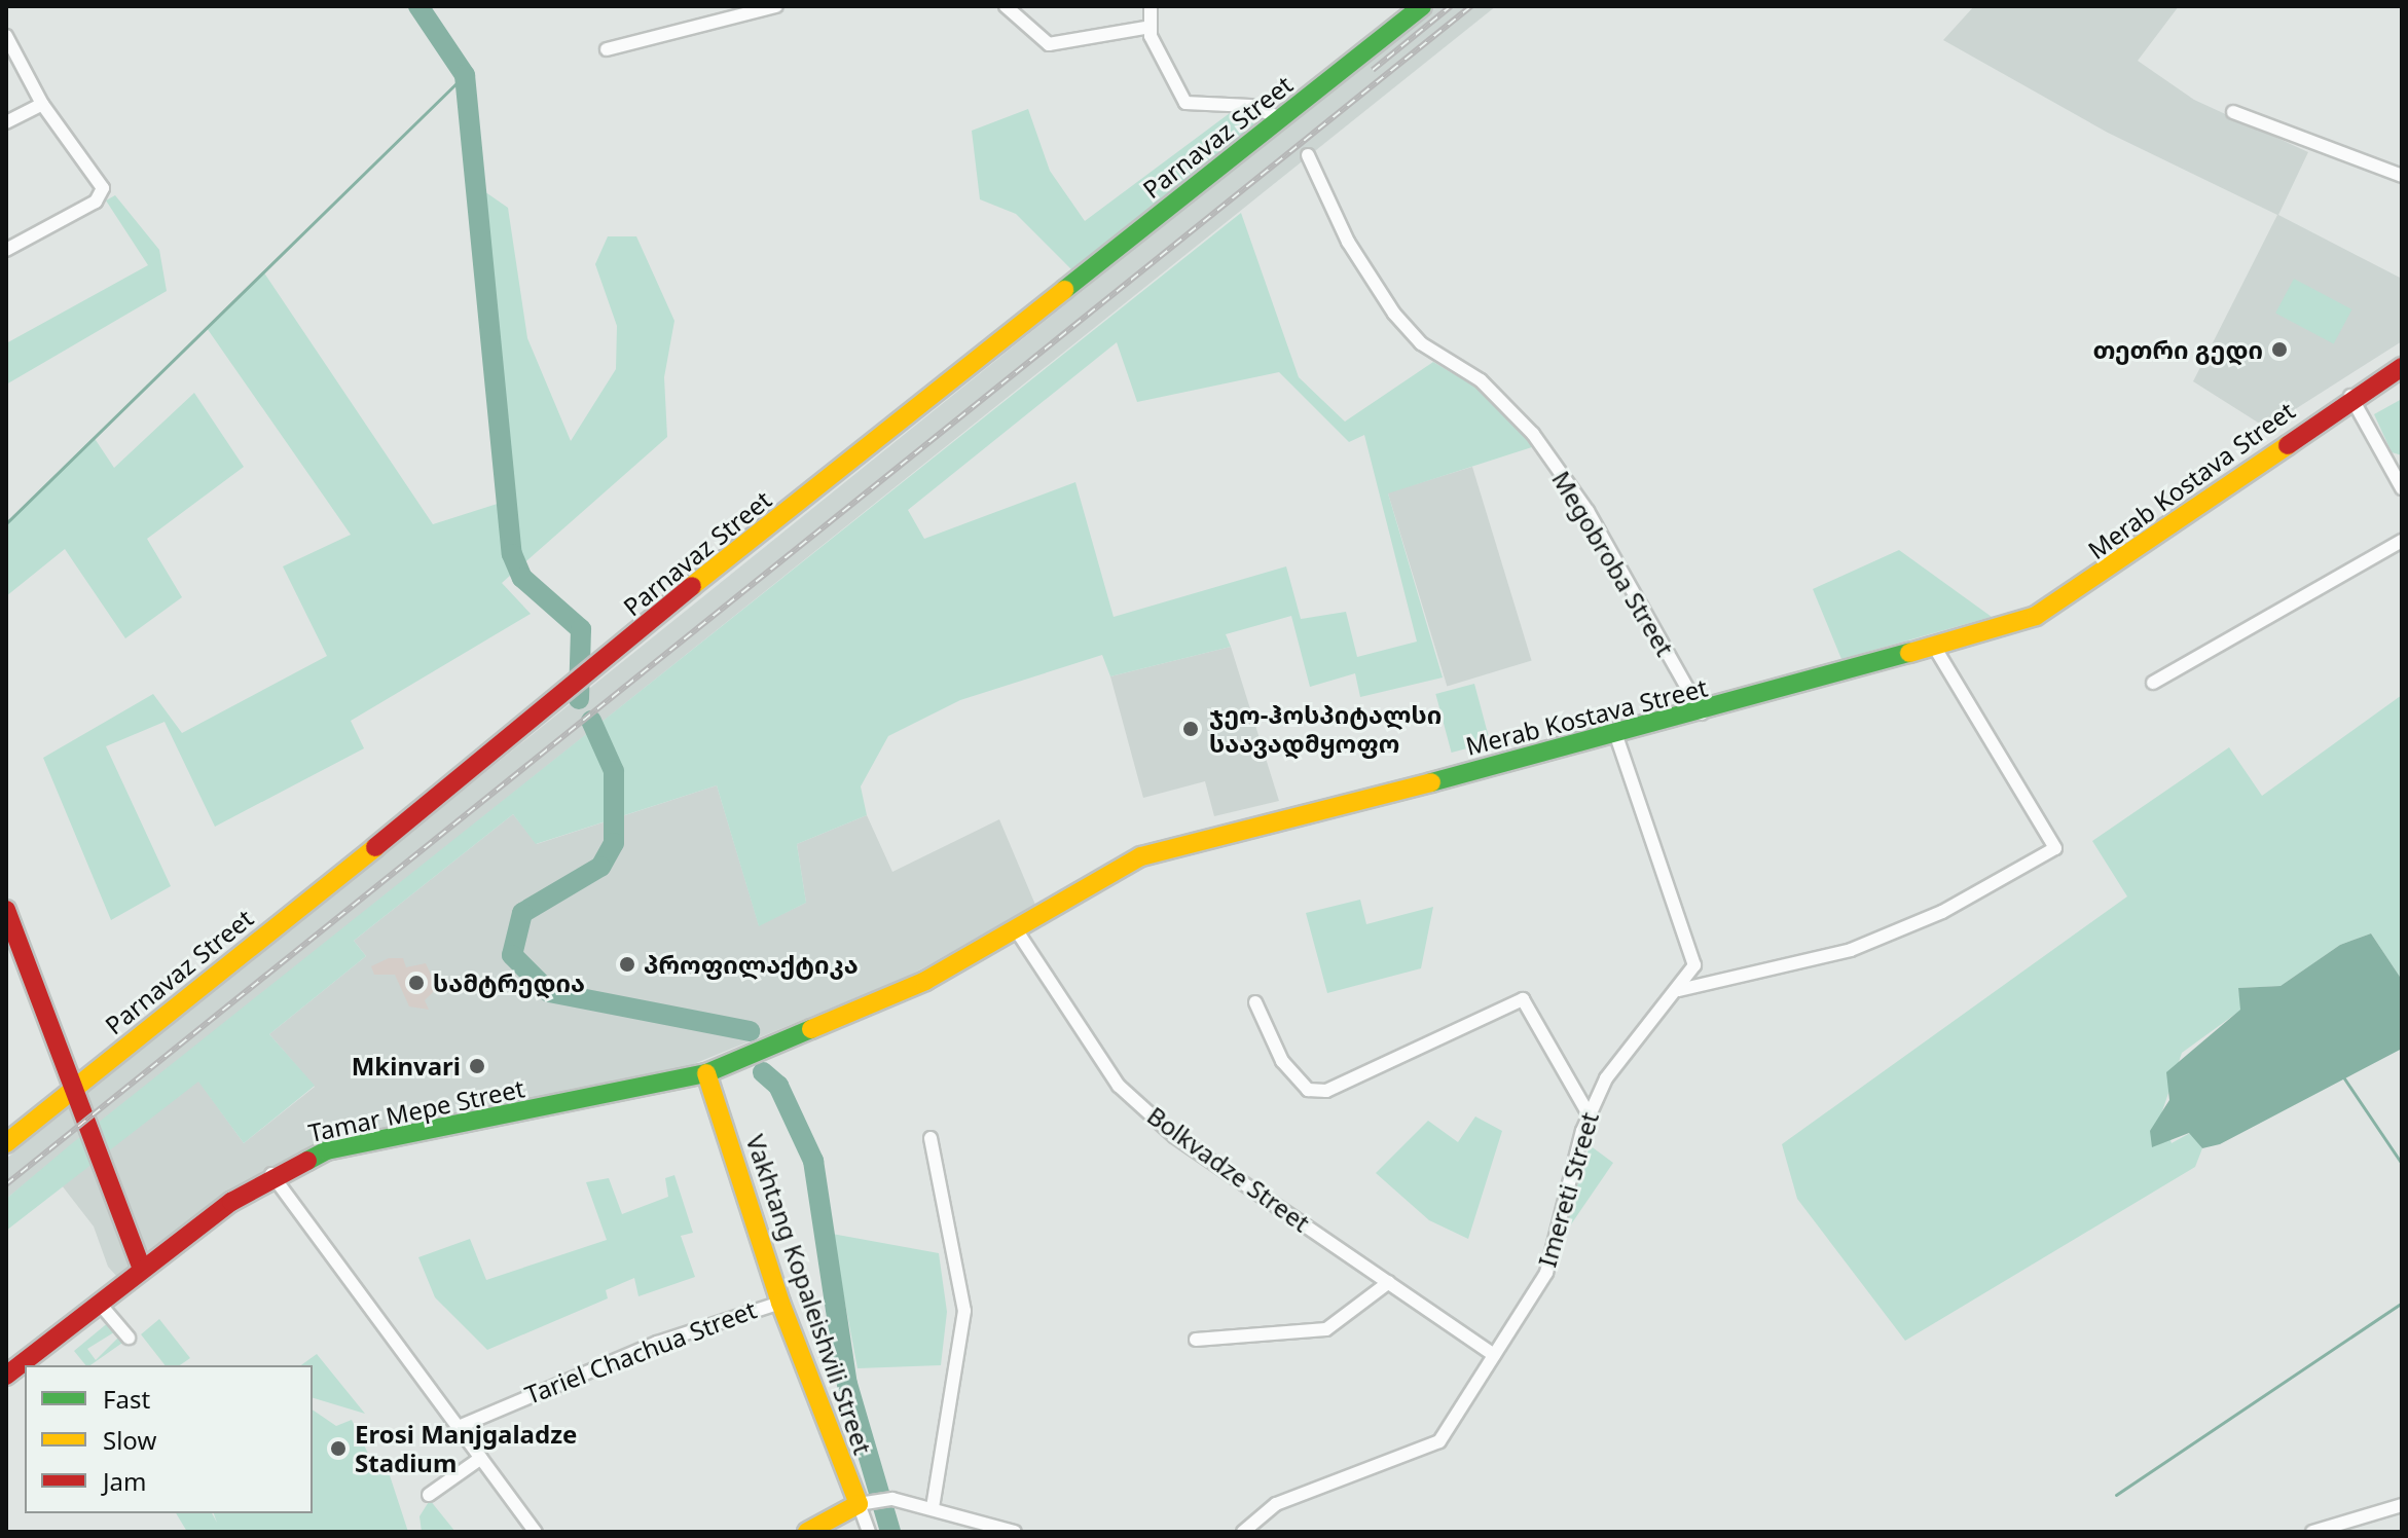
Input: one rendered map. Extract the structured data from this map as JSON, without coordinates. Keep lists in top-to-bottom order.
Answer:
{
  "streets": {
    "street": [
      "Parnavaz Street",
      "Merab Kostava Street",
      "Megobroba Street",
      "Tamar Mepe Street",
      "Bolkvadze Street",
      "Imereti Street",
      "Vakhtang Kopaleishvili Street",
      "Tariel Chachua Street"
    ]
  },
  "crossings": [
    ["Merab Kostava Street", "Megobroba Street"],
    ["Merab Kostava Street", "Tamar Mepe Street"],
    ["Merab Kostava Street", "Bolkvadze Street"],
    ["Merab Kostava Street", "Imereti Street"],
    ["Merab Kostava Street", "Vakhtang Kopaleishvili Street"],
    ["Tamar Mepe Street", "Vakhtang Kopaleishvili Street"],
    ["Bolkvadze Street", "Imereti Street"],
    ["Vakhtang Kopaleishvili Street", "Tariel Chachua Street"]
  ],
  "places": [
    "თეთრი გედი",
    "ჯეო-ჰოსპიტალსი საავადმყოფო",
    "პროფილაქტიკა",
    "სამტრედია",
    "Mkinvari",
    "Erosi Manjgaladze Stadium"
  ],
  "legend": ["Fast", "Slow", "Jam"]
}
